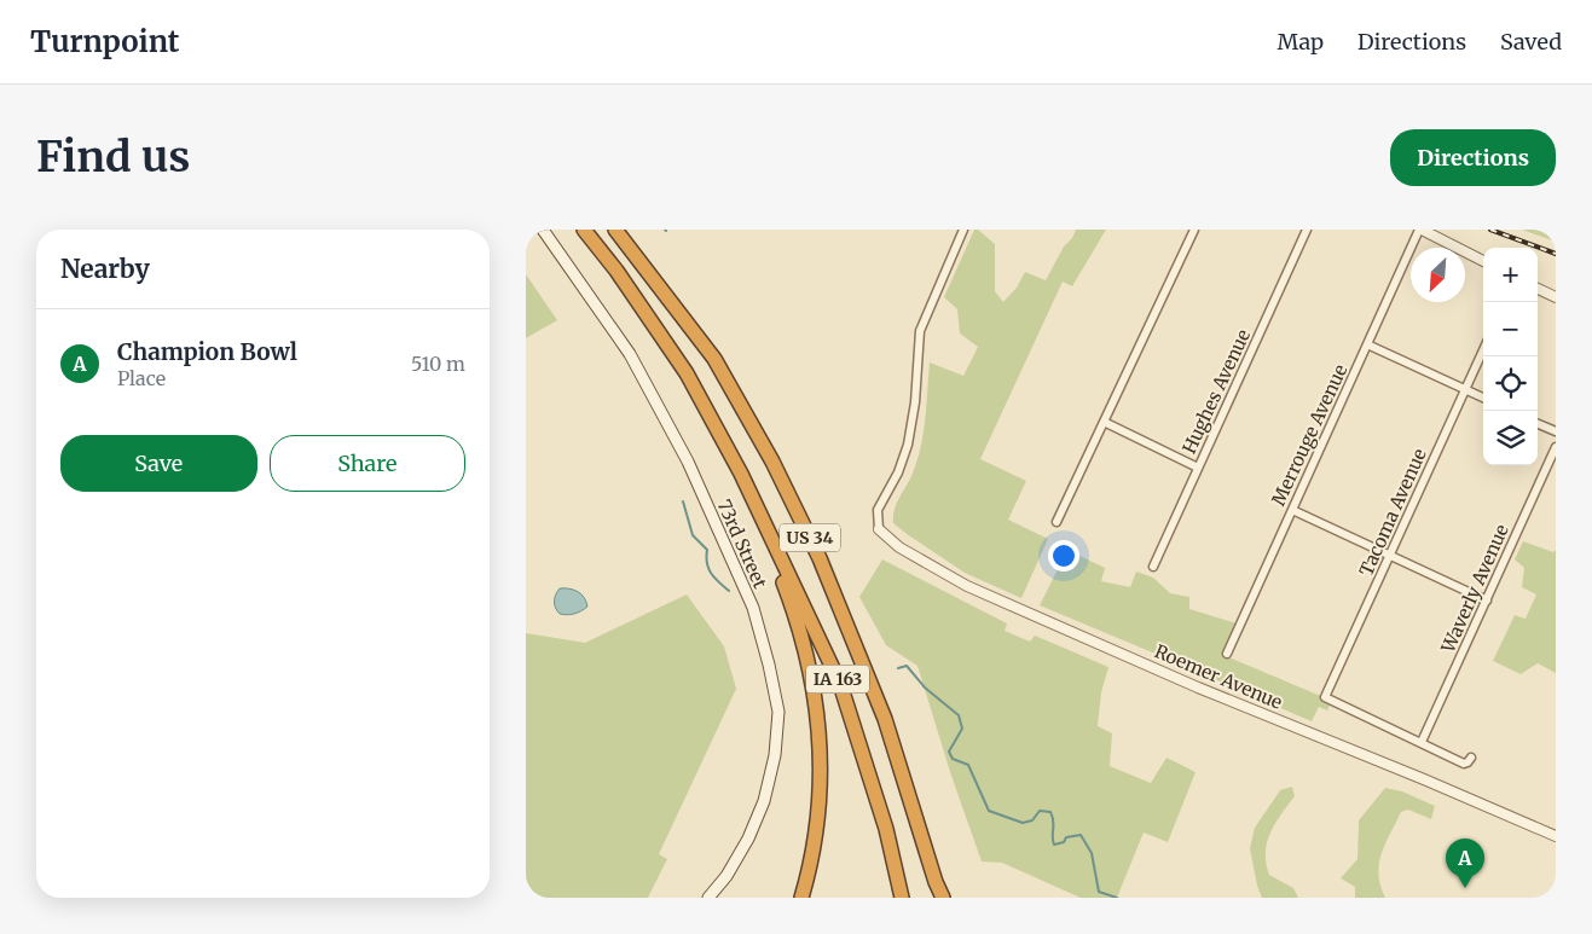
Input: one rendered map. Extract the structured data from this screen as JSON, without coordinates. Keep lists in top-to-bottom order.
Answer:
{
  "streets": {
    "highway": ["US 34", "IA 163"],
    "main road": ["73rd Street"],
    "street": [
      "Hughes Avenue",
      "Merrouge Avenue",
      "Tacoma Avenue",
      "Waverly Avenue",
      "Roemer Avenue"
    ]
  },
  "crossings": [
    ["Tacoma Avenue", "Waverly Avenue"],
    ["US 34", "IA 163"]
  ],
  "north": "bottom left",
  "page": {
    "header": "Turnpoint",
    "nav": ["Map", "Directions", "Saved"],
    "buttons": [
      "Directions",
      ["Save", "Share"]
    ],
    "title": "Find us",
    "heading": "Nearby",
    "map_buttons": ["+", "−"],
    "list": [
      {
        "mark": "A",
        "name": "Champion Bowl",
        "note": "Place",
        "value": "510 m"
      }
    ],
    "pins": "A"
  }
}
